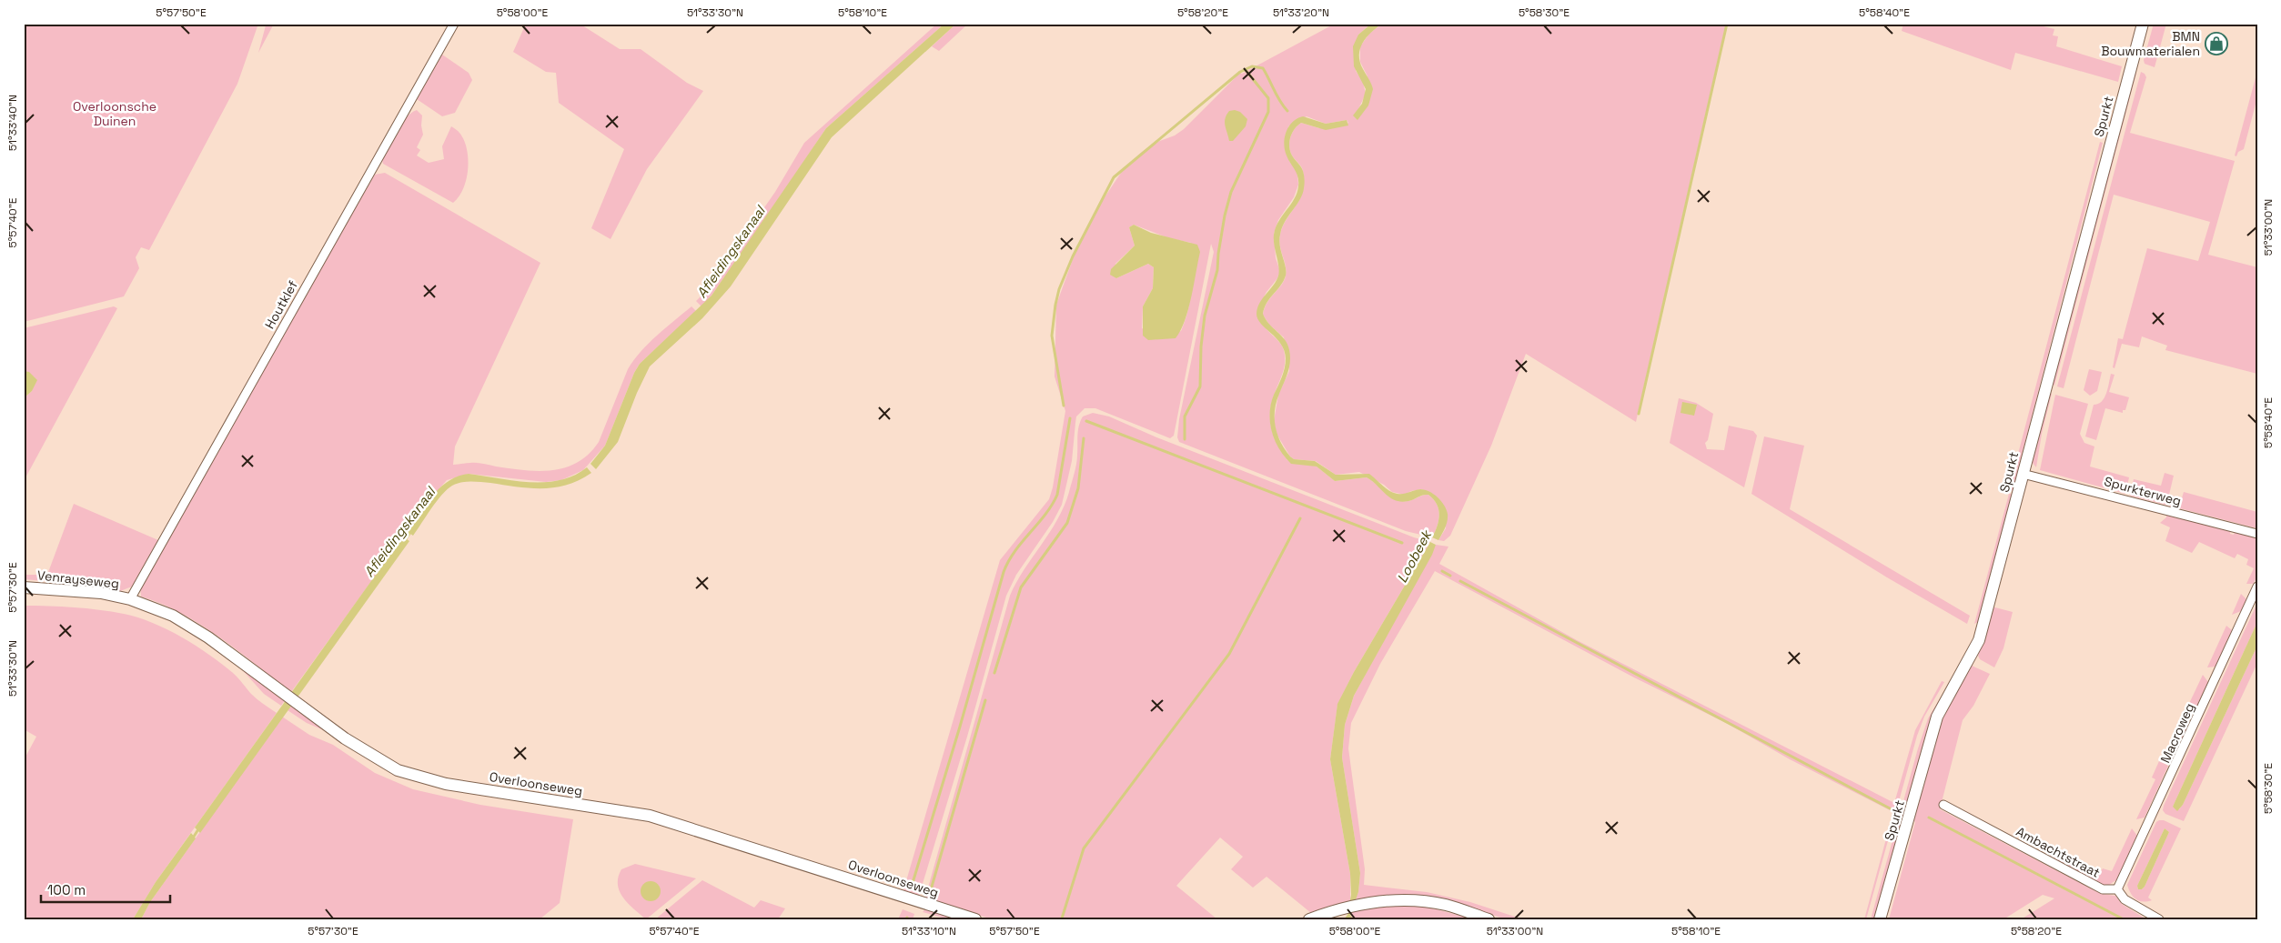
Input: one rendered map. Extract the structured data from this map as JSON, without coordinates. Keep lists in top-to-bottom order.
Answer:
{
  "streets": {
    "street": [
      "Spurkt",
      "Houtklef",
      "Spurkterweg",
      "Venrayseweg",
      "Macroweg",
      "Overloonseweg",
      "Ambachtstraat"
    ]
  },
  "crossings": [
    ["Spurkt", "Spurkterweg"],
    ["Houtklef", "Venrayseweg"],
    ["Houtklef", "Overloonseweg"],
    ["Venrayseweg", "Overloonseweg"],
    ["Macroweg", "Ambachtstraat"]
  ],
  "water": ["Afleidingskanaal", "Loobeek"],
  "parks": ["Overloonsche Duinen"],
  "places": {
    "shop": ["BMN Bouwmaterialen"]
  },
  "scale_bar": "100 m",
  "coordinates": [
    "5°57'50\"E",
    "5°58'00\"E",
    "51°33'30\"N",
    "5°58'10\"E",
    "5°58'20\"E",
    "51°33'20\"N",
    "5°58'30\"E",
    "5°58'40\"E",
    "51°33'40\"N",
    "5°57'40\"E",
    "51°33'00\"N",
    "5°57'30\"E",
    "51°33'10\"N"
  ]
}
